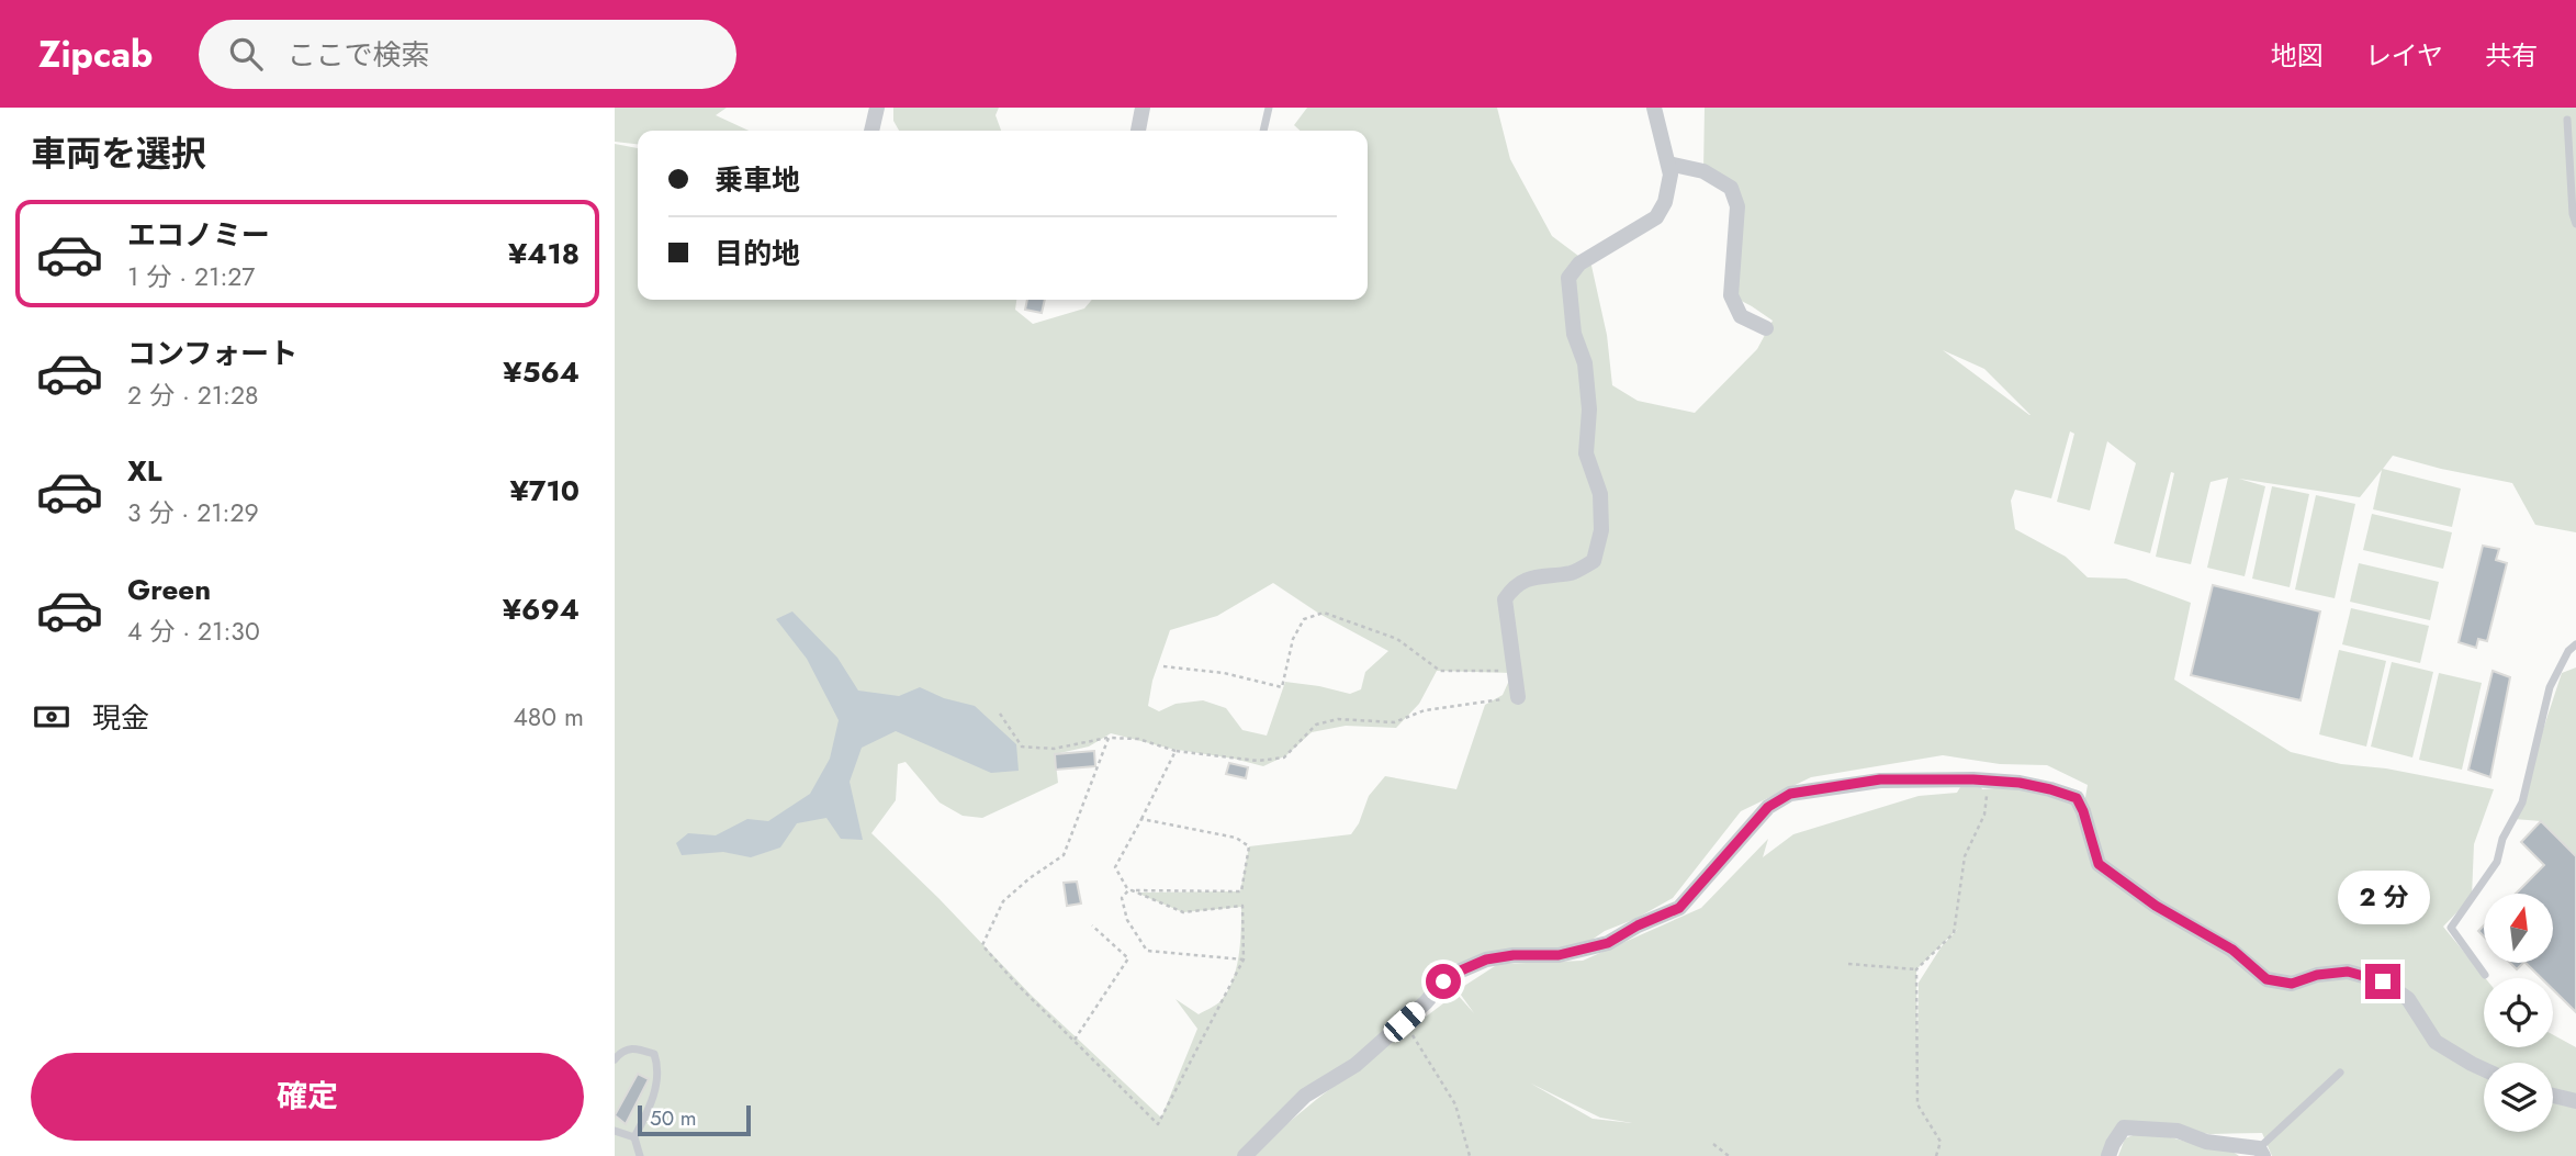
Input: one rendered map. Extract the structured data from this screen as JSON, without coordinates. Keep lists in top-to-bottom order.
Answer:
{
  "scale_bar": "50 m",
  "north": "top",
  "page": {
    "header": "Zipcab",
    "search": "ここで検索",
    "nav": ["地図", "レイヤ", "共有"],
    "heading": "車両を選択",
    "banner": ["乗車地", "目的地"],
    "list": [
      {
        "name": "エコノミー",
        "note": "1 分 · 21:27",
        "value": "¥418"
      },
      {
        "name": "コンフォート",
        "note": "2 分 · 21:28",
        "value": "¥564"
      },
      {
        "name": "XL",
        "note": "3 分 · 21:29",
        "value": "¥710"
      },
      {
        "name": "Green",
        "note": "4 分 · 21:30",
        "value": "¥694"
      }
    ],
    "pay": ["現金", "480 m"],
    "bubble": "2 分",
    "buttons": "確定",
    "scale": "50 m"
  }
}
